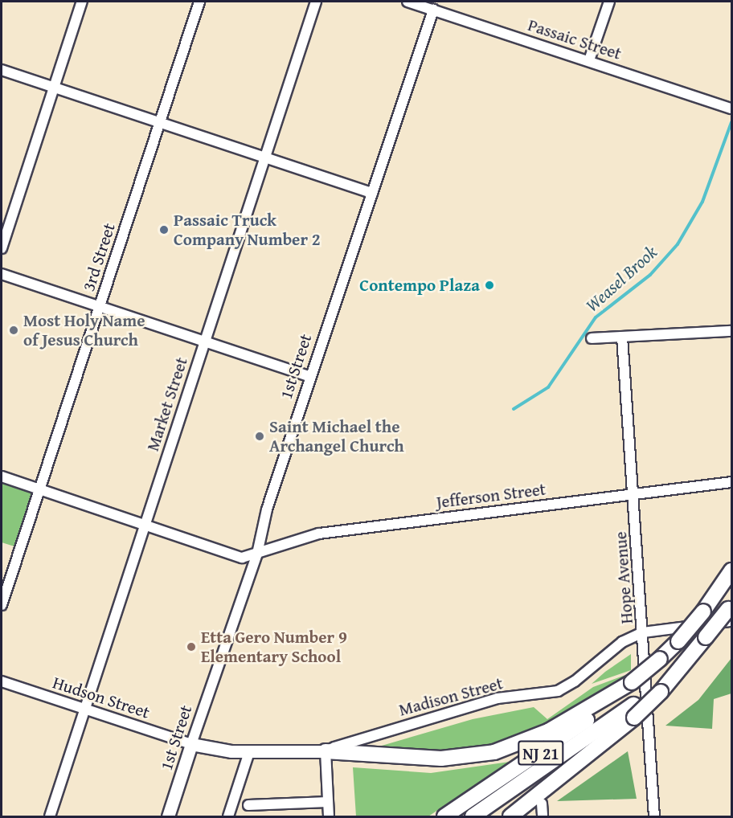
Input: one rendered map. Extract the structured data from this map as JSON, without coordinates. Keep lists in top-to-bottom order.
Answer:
{
  "streets": {
    "highway": ["NJ 21"],
    "main road": ["1st Street", "Madison Street"],
    "street": [
      "Passaic Street",
      "3rd Street",
      "Market Street",
      "Jefferson Street",
      "Hope Avenue",
      "Hudson Street"
    ]
  },
  "crossings": [
    ["Passaic Street", "1st Street"],
    ["3rd Street", "Jefferson Street"],
    ["1st Street", "Jefferson Street"],
    ["1st Street", "Madison Street"],
    ["1st Street", "Hudson Street"],
    ["Market Street", "Jefferson Street"],
    ["Market Street", "Hudson Street"],
    ["Jefferson Street", "Hope Avenue"],
    ["Hope Avenue", "Madison Street"],
    ["Madison Street", "Hudson Street"],
    ["Madison Street", "NJ 21"]
  ],
  "water": ["Weasel Brook"],
  "places": [
    "Passaic Truck Company Number 2",
    "Contempo Plaza",
    "Most Holy Name of Jesus Church",
    "Saint Michael the Archangel Church",
    "Etta Gero Number 9 Elementary School"
  ]
}
